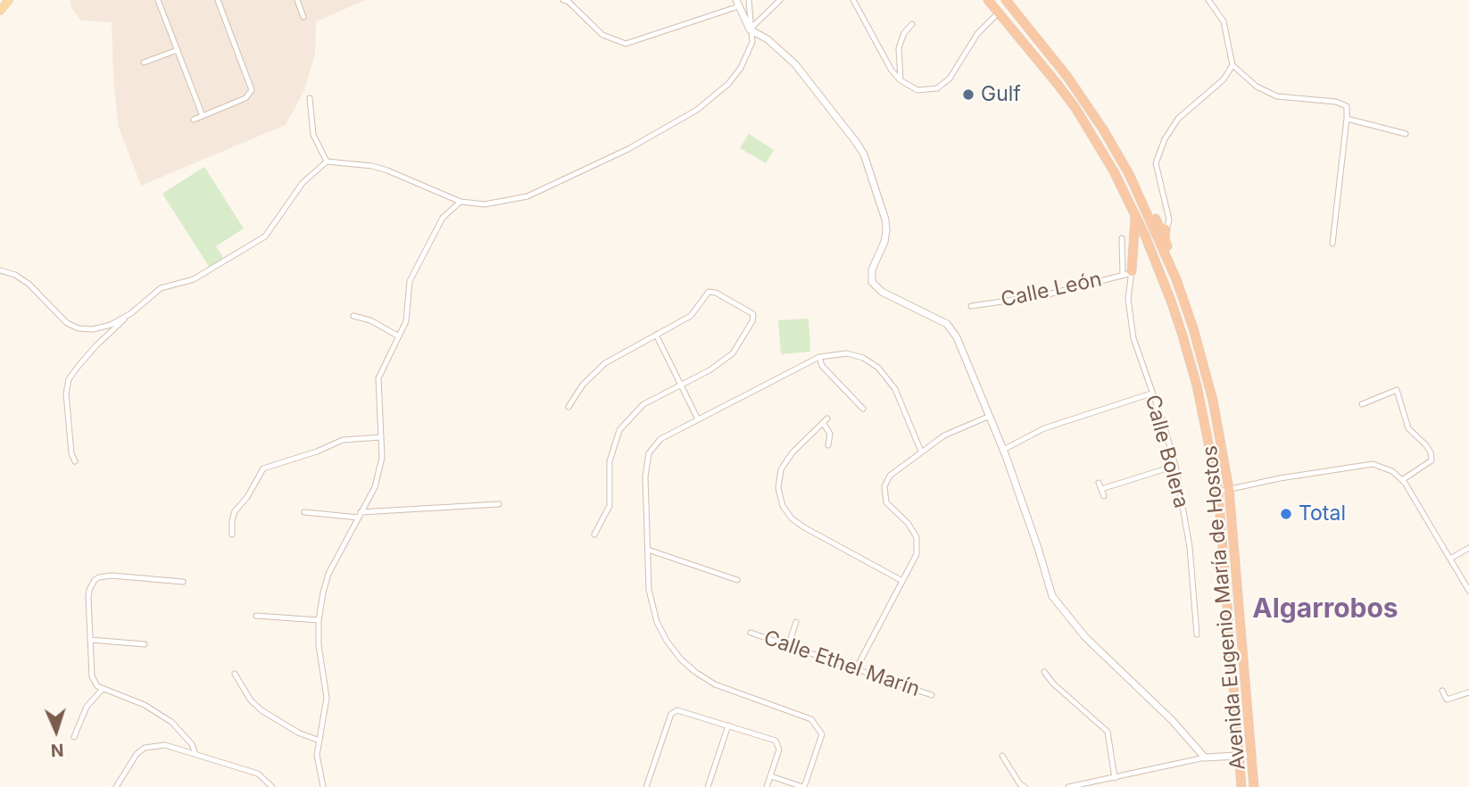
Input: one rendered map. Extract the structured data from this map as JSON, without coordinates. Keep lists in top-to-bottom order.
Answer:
{
  "streets": {
    "highway": ["Avenida Eugenio María de Hostos"],
    "street": ["Calle León", "Calle Bolera", "Calle Ethel Marín"]
  },
  "crossings": [
    ["Calle León", "Calle Bolera"]
  ],
  "districts": ["Algarrobos"],
  "places": ["Gulf", "Total"],
  "north": "bottom"
}
